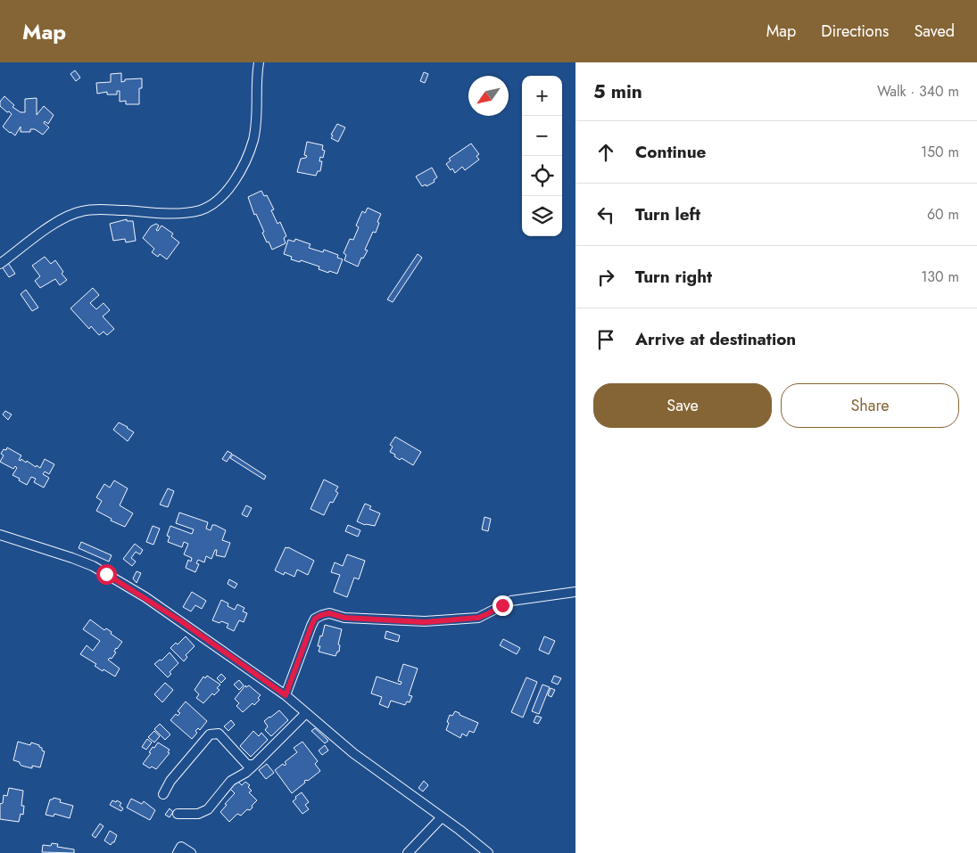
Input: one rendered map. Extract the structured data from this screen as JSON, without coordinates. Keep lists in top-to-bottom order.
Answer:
{
  "north": "bottom left",
  "page": {
    "header": "Map",
    "nav": ["Map", "Directions", "Saved"],
    "heading": ["5 min", "Walk · 340 m"],
    "map_buttons": ["+", "−"],
    "list": [
      ["Continue", "150 m"],
      ["Turn left", "60 m"],
      ["Turn right", "130 m"],
      "Arrive at destination"
    ],
    "buttons": ["Save", "Share"]
  }
}
